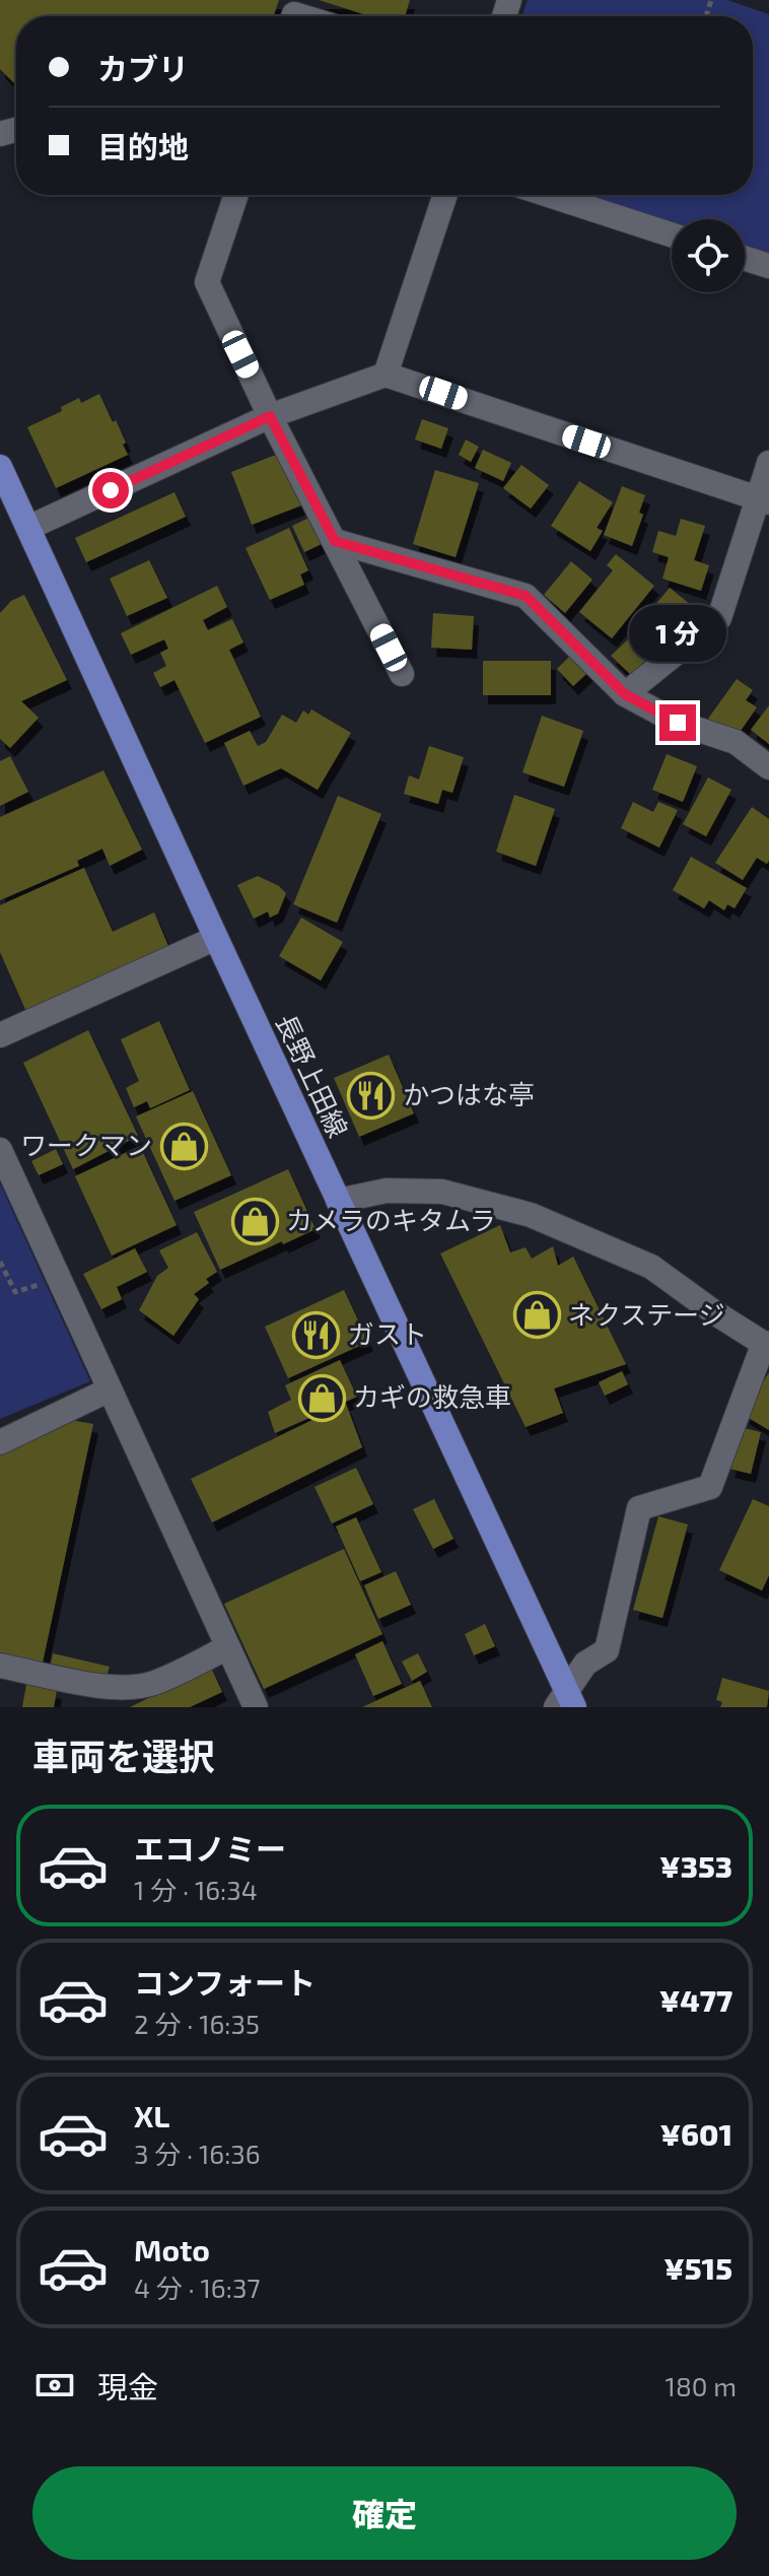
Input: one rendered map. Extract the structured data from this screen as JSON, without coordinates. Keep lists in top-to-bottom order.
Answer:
{
  "streets": {
    "main road": ["長野上田線"]
  },
  "places": {
    "restaurant": ["かつはな亭", "ガスト"],
    "shop": [
      "ワークマン",
      "カメラのキタムラ",
      "ネクステージ",
      "カギの救急車"
    ]
  },
  "page": {
    "banner": ["カブリ", "目的地"],
    "bubble": "1 分",
    "heading": "車両を選択",
    "list": [
      {
        "name": "エコノミー",
        "note": "1 分 · 16:34",
        "value": "¥353"
      },
      {
        "name": "コンフォート",
        "note": "2 分 · 16:35",
        "value": "¥477"
      },
      {
        "name": "XL",
        "note": "3 分 · 16:36",
        "value": "¥601"
      },
      {
        "name": "Moto",
        "note": "4 分 · 16:37",
        "value": "¥515"
      }
    ],
    "pay": ["現金", "180 m"],
    "buttons": "確定"
  }
}
